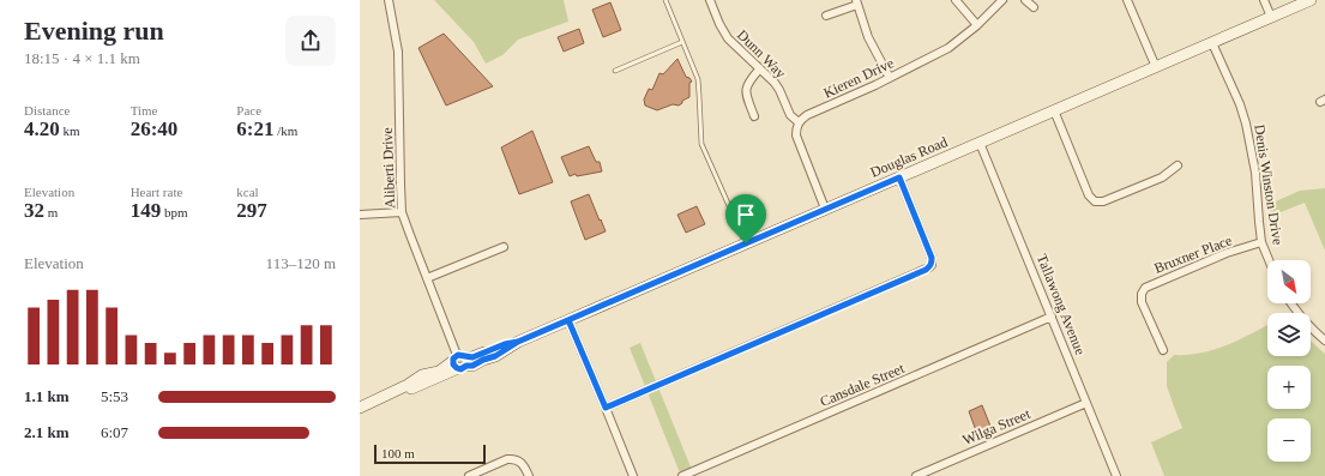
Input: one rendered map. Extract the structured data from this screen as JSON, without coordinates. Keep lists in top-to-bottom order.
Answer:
{
  "streets": {
    "street": [
      "Dunn Way",
      "Kieren Drive",
      "Douglas Road",
      "Aliberti Drive",
      "Denis Winston Drive",
      "Bruxner Place",
      "Tallawong Avenue",
      "Cansdale Street",
      "Wilga Street"
    ]
  },
  "crossings": [
    ["Dunn Way", "Kieren Drive"],
    ["Douglas Road", "Aliberti Drive"],
    ["Douglas Road", "Denis Winston Drive"],
    ["Douglas Road", "Tallawong Avenue"],
    ["Denis Winston Drive", "Bruxner Place"],
    ["Tallawong Avenue", "Cansdale Street"],
    ["Tallawong Avenue", "Wilga Street"]
  ],
  "scale_bar": "100 m",
  "north": "bottom right",
  "page": {
    "heading": ["Evening run", "18:15 · 4 × 1.1 km"],
    "stats": [
      ["Distance", "4.20 km"],
      ["Time", "26:40"],
      ["Pace", "6:21 /km"],
      ["Elevation", "32 m"],
      ["Heart rate", "149 bpm"],
      ["kcal", "297"]
    ],
    "chart": ["Elevation", "113–120 m"],
    "map_buttons": ["+", "−"],
    "list": [
      {
        "name": "1.1 km",
        "note": "5:53"
      },
      {
        "name": "2.1 km",
        "note": "6:07"
      }
    ],
    "scale": "100 m"
  }
}
